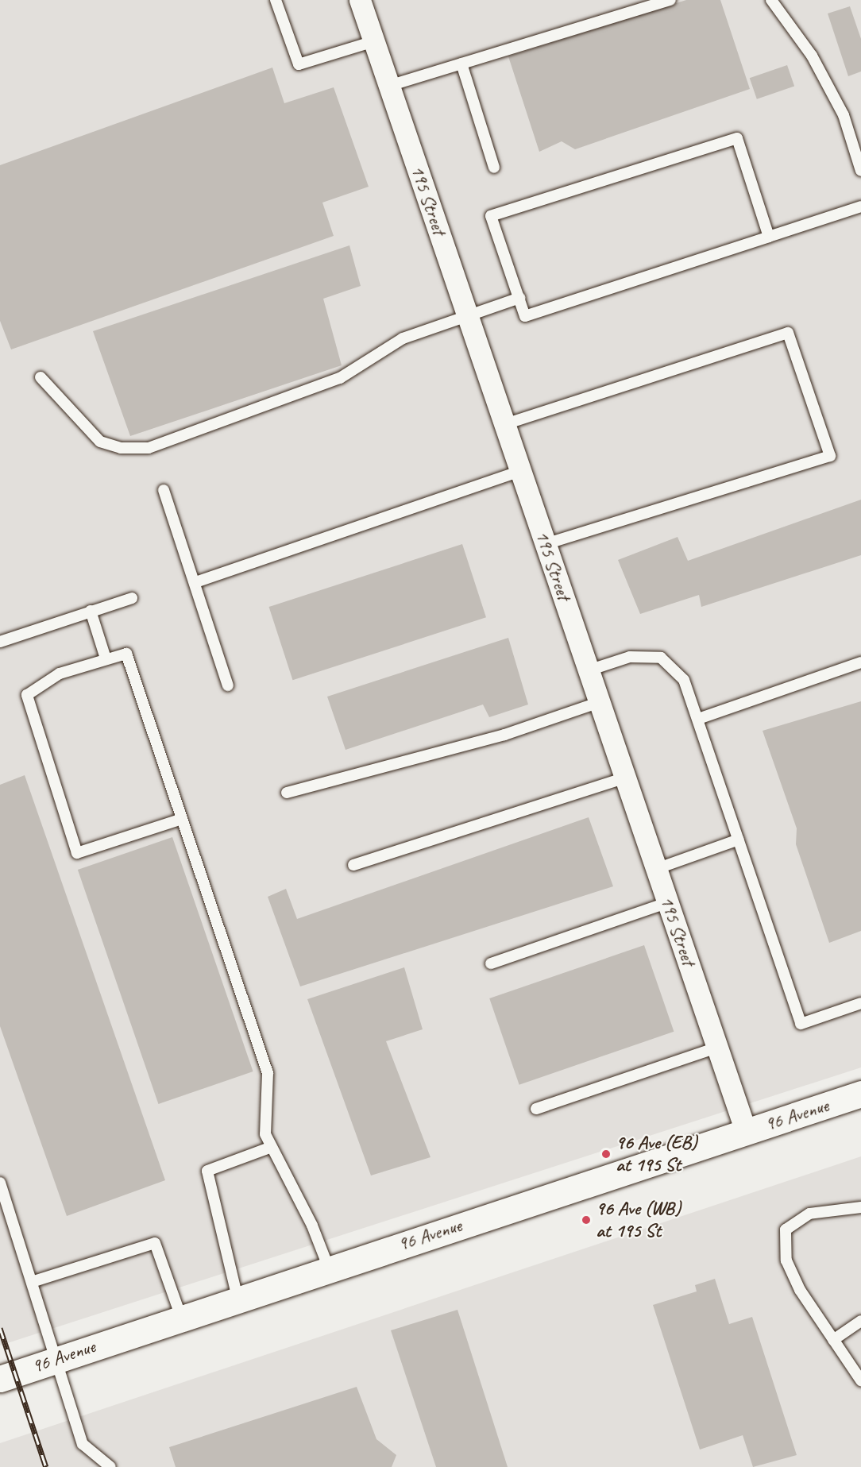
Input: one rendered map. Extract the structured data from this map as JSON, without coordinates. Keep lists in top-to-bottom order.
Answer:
{
  "streets": {
    "main road": ["96 Avenue"],
    "street": ["195 Street"]
  },
  "crossings": [
    ["195 Street", "96 Avenue"]
  ],
  "places": ["96 Ave (EB) at 195 St", "96 Ave (WB) at 195 St"]
}
